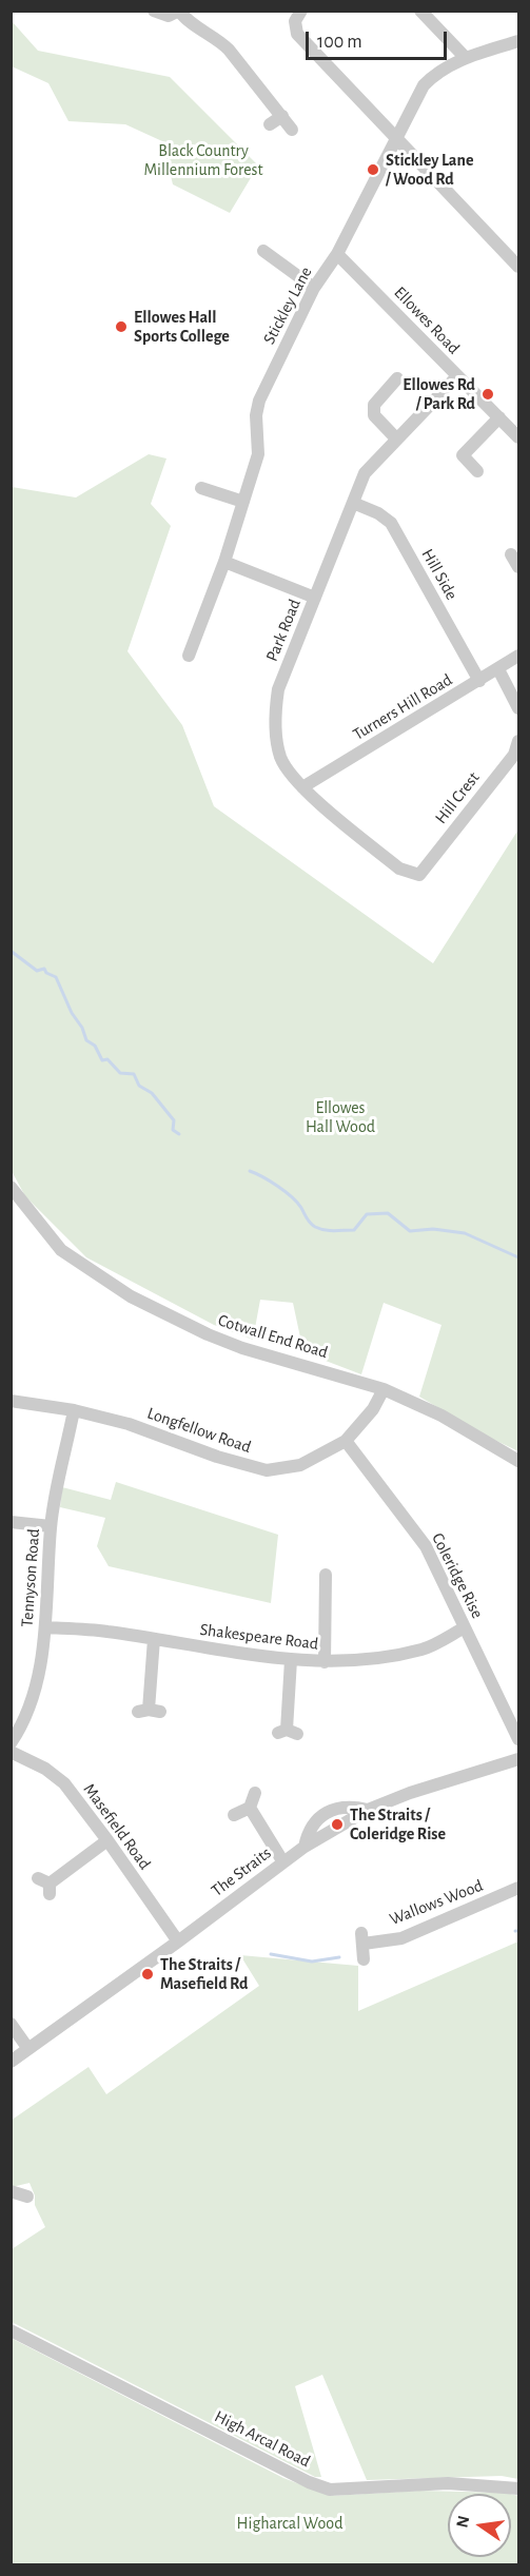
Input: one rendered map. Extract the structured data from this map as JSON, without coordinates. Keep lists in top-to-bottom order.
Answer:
{
  "streets": {
    "street": [
      "Stickley Lane",
      "Ellowes Road",
      "Hill Side",
      "Park Road",
      "Turners Hill Road",
      "Hill Crest",
      "Cotwall End Road",
      "Longfellow Road",
      "Coleridge Rise",
      "Tennyson Road",
      "Shakespeare Road",
      "Masefield Road",
      "The Straits",
      "Wallows Wood",
      "High Arcal Road"
    ]
  },
  "crossings": [
    ["Stickley Lane", "Ellowes Road"],
    ["Ellowes Road", "Park Road"],
    ["Hill Side", "Park Road"],
    ["Hill Side", "Turners Hill Road"],
    ["Park Road", "Turners Hill Road"],
    ["Park Road", "Hill Crest"],
    ["Cotwall End Road", "Longfellow Road"],
    ["Longfellow Road", "Coleridge Rise"],
    ["Longfellow Road", "Tennyson Road"],
    ["Coleridge Rise", "Shakespeare Road"],
    ["Tennyson Road", "Shakespeare Road"],
    ["Masefield Road", "The Straits"]
  ],
  "parks": ["Black Country Millennium Forest", "Ellowes Hall Wood", "Higharcal Wood"],
  "places": [
    "Stickley Lane / Wood Rd",
    "Ellowes Hall Sports College",
    "Ellowes Rd / Park Rd",
    "The Straits / Coleridge Rise",
    "The Straits / Masefield Rd"
  ],
  "scale_bar": "100 m",
  "north": "left"
}
